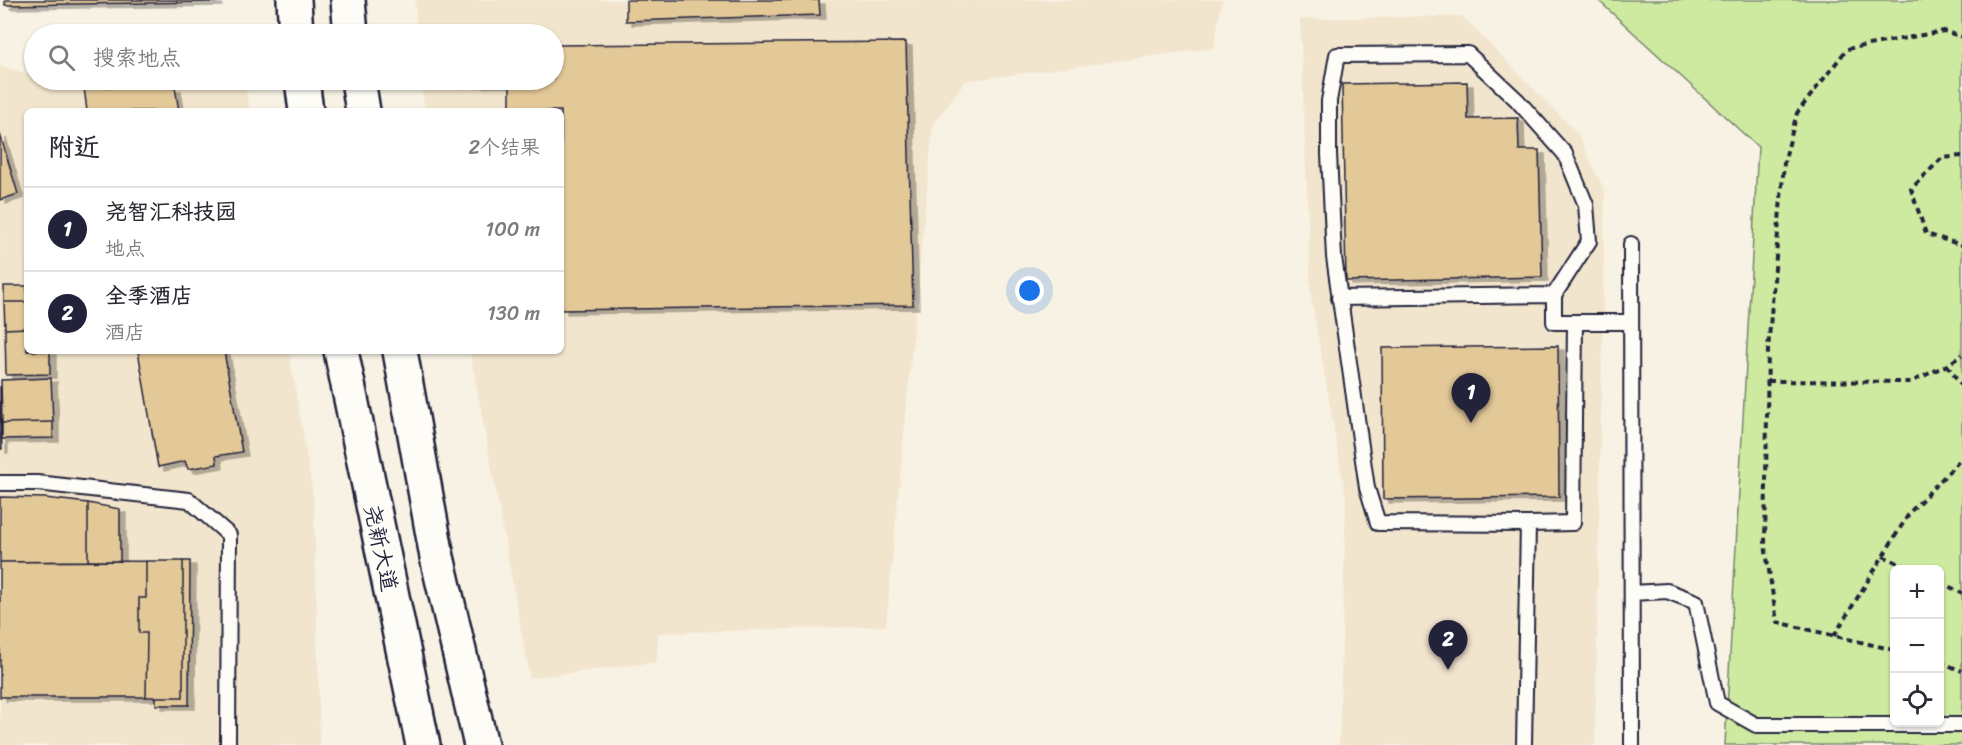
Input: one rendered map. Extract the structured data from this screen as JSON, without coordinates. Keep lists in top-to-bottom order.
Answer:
{
  "streets": {
    "main road": ["尧新大道"]
  },
  "page": {
    "search": "搜索地点",
    "heading": ["附近", "2个结果"],
    "list": [
      {
        "mark": "1",
        "name": "尧智汇科技园",
        "note": "地点",
        "value": "100 m"
      },
      {
        "mark": "2",
        "name": "全季酒店",
        "note": "酒店",
        "value": "130 m"
      }
    ],
    "pins": ["1", "2"],
    "map_buttons": ["+", "−"]
  }
}
